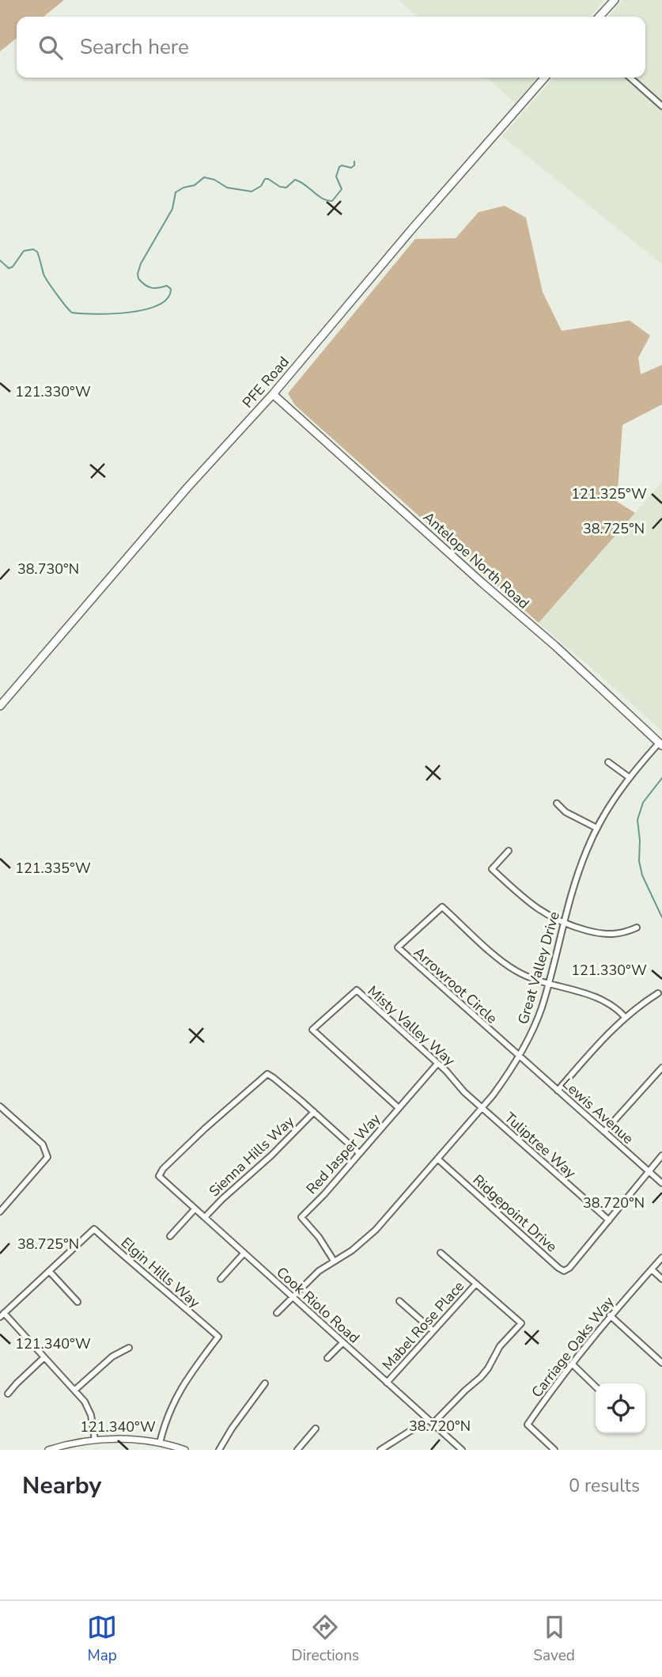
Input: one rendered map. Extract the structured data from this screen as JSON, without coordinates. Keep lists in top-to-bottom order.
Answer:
{
  "streets": {
    "main road": ["PFE Road", "Antelope North Road"],
    "street": [
      "Great Valley Drive",
      "Arrowroot Circle",
      "Misty Valley Way",
      "Lewis Avenue",
      "Tuliptree Way",
      "Red Jasper Way",
      "Sienna Hills Way",
      "Ridgepoint Drive",
      "Elgin Hills Way",
      "Cook Riolo Road",
      "Mabel Rose Place",
      "Carriage Oaks Way"
    ]
  },
  "crossings": [
    ["PFE Road", "Antelope North Road"],
    ["Antelope North Road", "Great Valley Drive"],
    ["Great Valley Drive", "Arrowroot Circle"],
    ["Great Valley Drive", "Misty Valley Way"],
    ["Great Valley Drive", "Lewis Avenue"],
    ["Great Valley Drive", "Tuliptree Way"],
    ["Great Valley Drive", "Red Jasper Way"],
    ["Great Valley Drive", "Ridgepoint Drive"],
    ["Great Valley Drive", "Cook Riolo Road"],
    ["Arrowroot Circle", "Lewis Avenue"],
    ["Misty Valley Way", "Tuliptree Way"],
    ["Misty Valley Way", "Red Jasper Way"],
    ["Lewis Avenue", "Ridgepoint Drive"],
    ["Tuliptree Way", "Ridgepoint Drive"],
    ["Sienna Hills Way", "Cook Riolo Road"],
    ["Cook Riolo Road", "Mabel Rose Place"]
  ],
  "page": {
    "search": "Search here",
    "heading": ["Nearby", "0 results"],
    "nav": ["Map", "Directions", "Saved"]
  },
  "coordinates": [
    "121.330°W",
    "121.325°W",
    "38.725°N",
    "38.730°N",
    "121.335°W",
    "38.720°N",
    "121.340°W"
  ]
}
